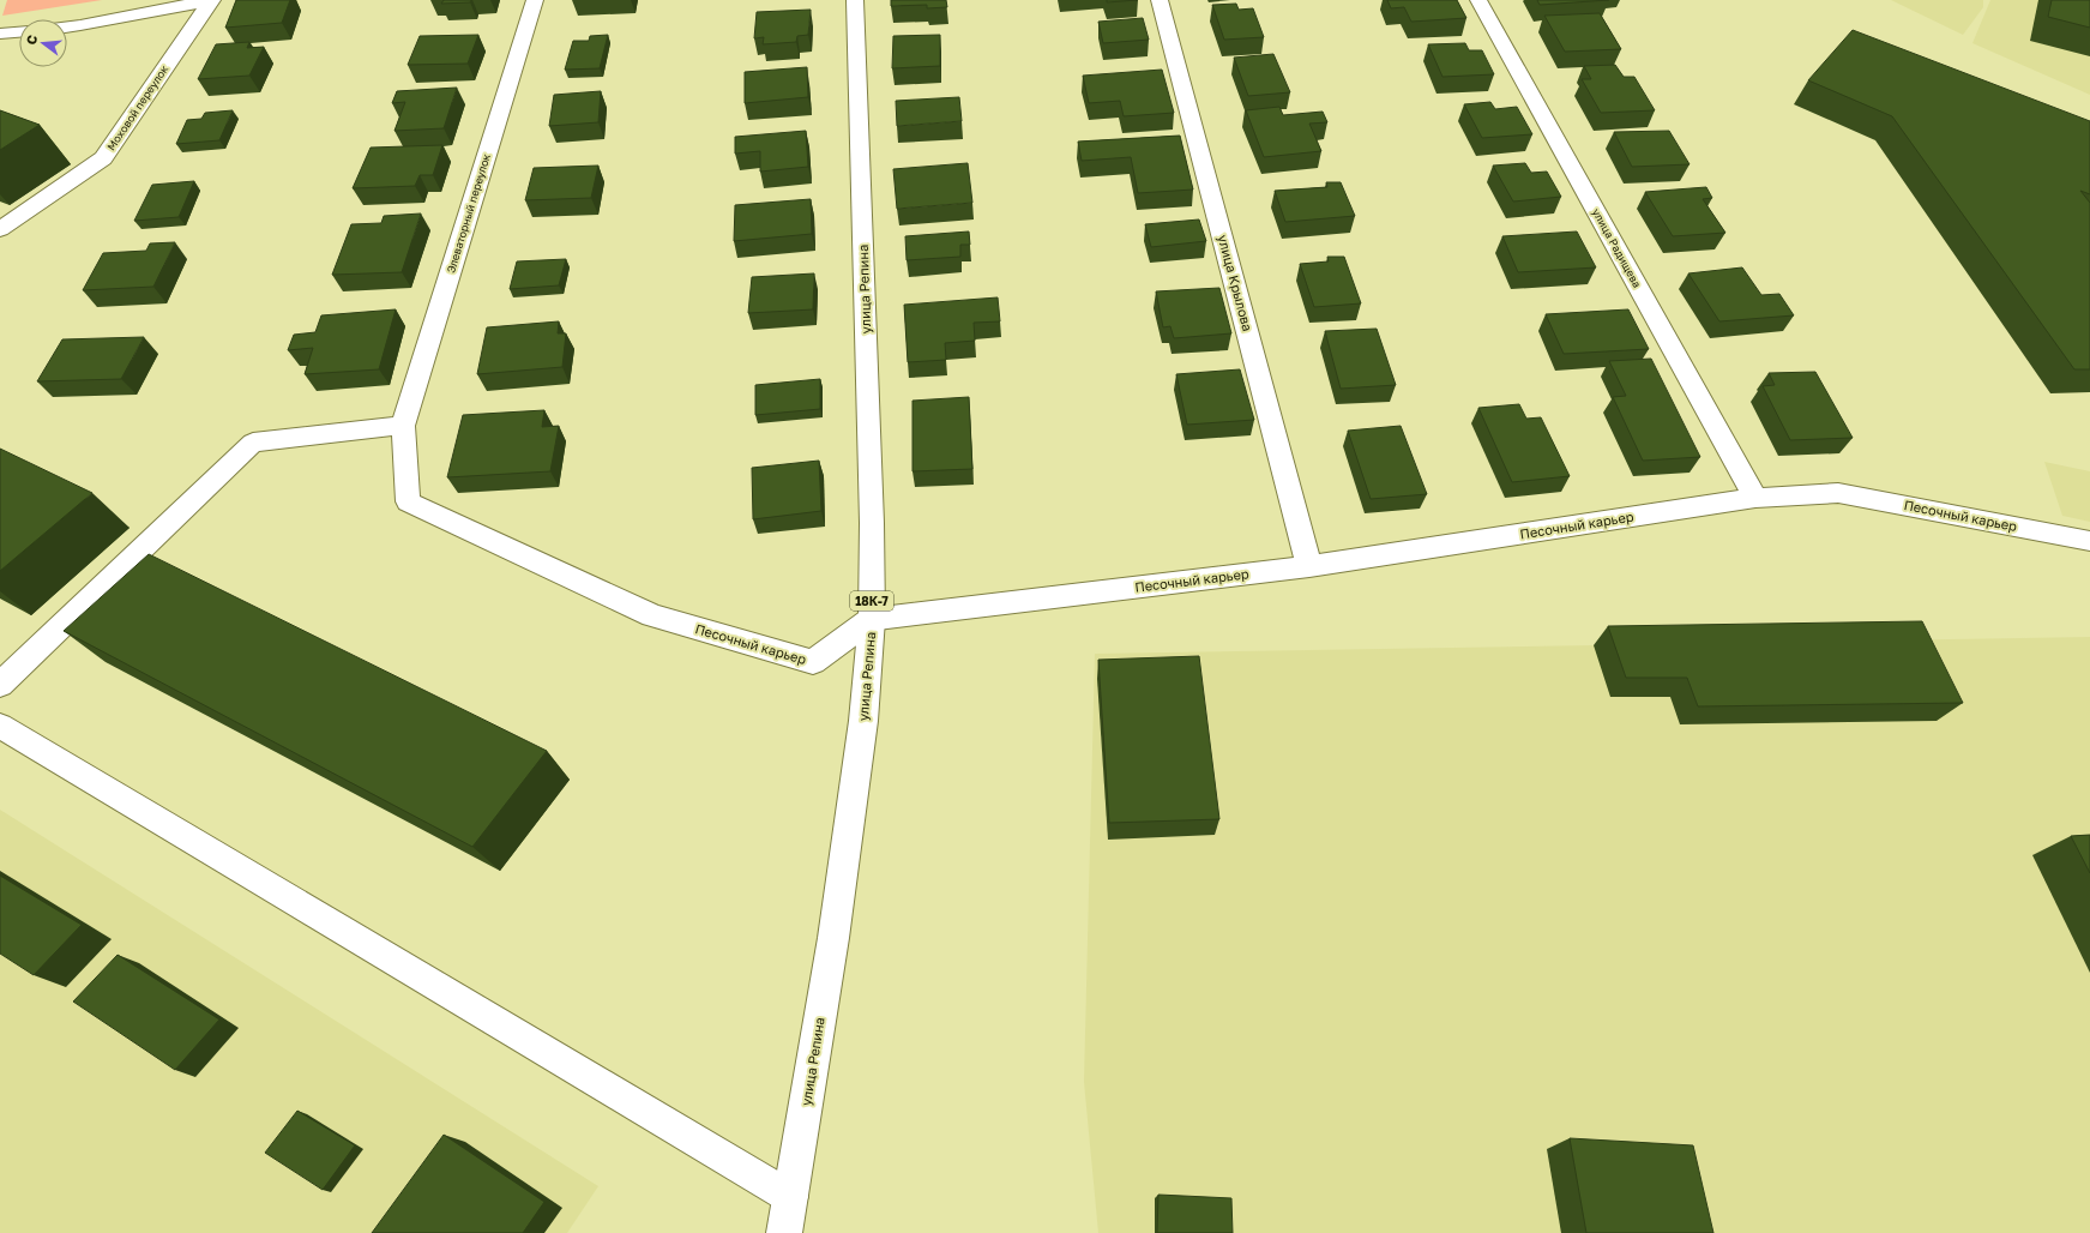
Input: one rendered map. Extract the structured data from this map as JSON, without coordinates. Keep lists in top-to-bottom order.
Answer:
{
  "streets": {
    "street": [
      "Моховой переулок",
      "Элеваторный переулок",
      "улица Радищева",
      "улица Крылова",
      "улица Репина",
      "Песочный карьер",
      "18К-7"
    ]
  },
  "crossings": [
    ["Элеваторный переулок", "Песочный карьер"],
    ["улица Радищева", "Песочный карьер"],
    ["улица Крылова", "Песочный карьер"],
    ["улица Репина", "Песочный карьер"]
  ],
  "north": "left"
}
